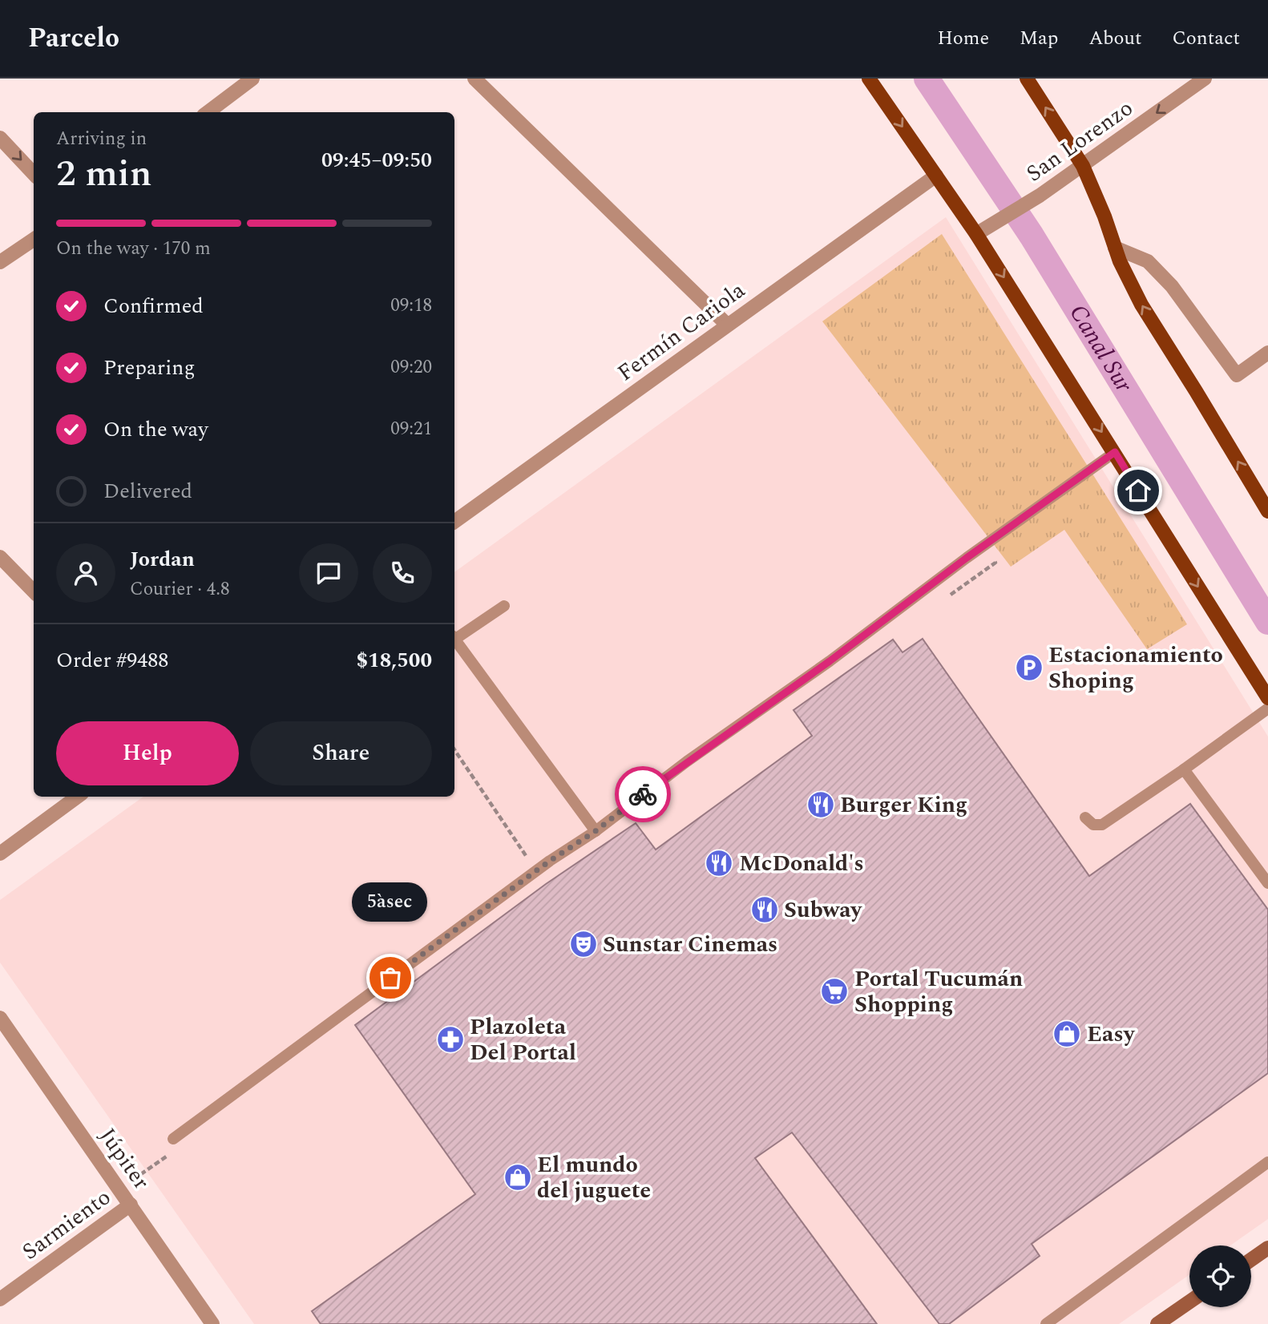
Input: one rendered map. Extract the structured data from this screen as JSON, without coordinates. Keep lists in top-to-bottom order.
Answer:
{
  "streets": {
    "street": [
      "San Lorenzo",
      "Fermín Cariola",
      "Júpiter",
      "Sarmiento"
    ]
  },
  "crossings": [
    ["Júpiter", "Sarmiento"]
  ],
  "one_way": ["San Lorenzo"],
  "water": ["Canal Sur"],
  "places": {
    "parking": ["Estacionamiento Shoping"],
    "restaurant": ["Burger King", "McDonald's", "Subway"],
    "theatre": ["Sunstar Cinemas"],
    "other": ["5àsec"],
    "supermarket": ["Portal Tucumán Shopping"],
    "shop": ["Easy", "El mundo del juguete"],
    "pharmacy": ["Plazoleta Del Portal"]
  },
  "page": {
    "header": "Parcelo",
    "nav": [
      "Home",
      "Map",
      "About",
      "Contact"
    ],
    "heading": ["2 min", "Arriving in", "09:45–09:50"],
    "panel": [
      "Jordan",
      "Courier · 4.8",
      "Order #9488",
      "$18,500"
    ],
    "bar": "On the way · 170 m",
    "list": [
      ["Confirmed", "09:18"],
      ["Preparing", "09:20"],
      ["On the way", "09:21"],
      "Delivered"
    ],
    "buttons": ["Help", "Share"],
    "bubble": "5àsec"
  }
}
